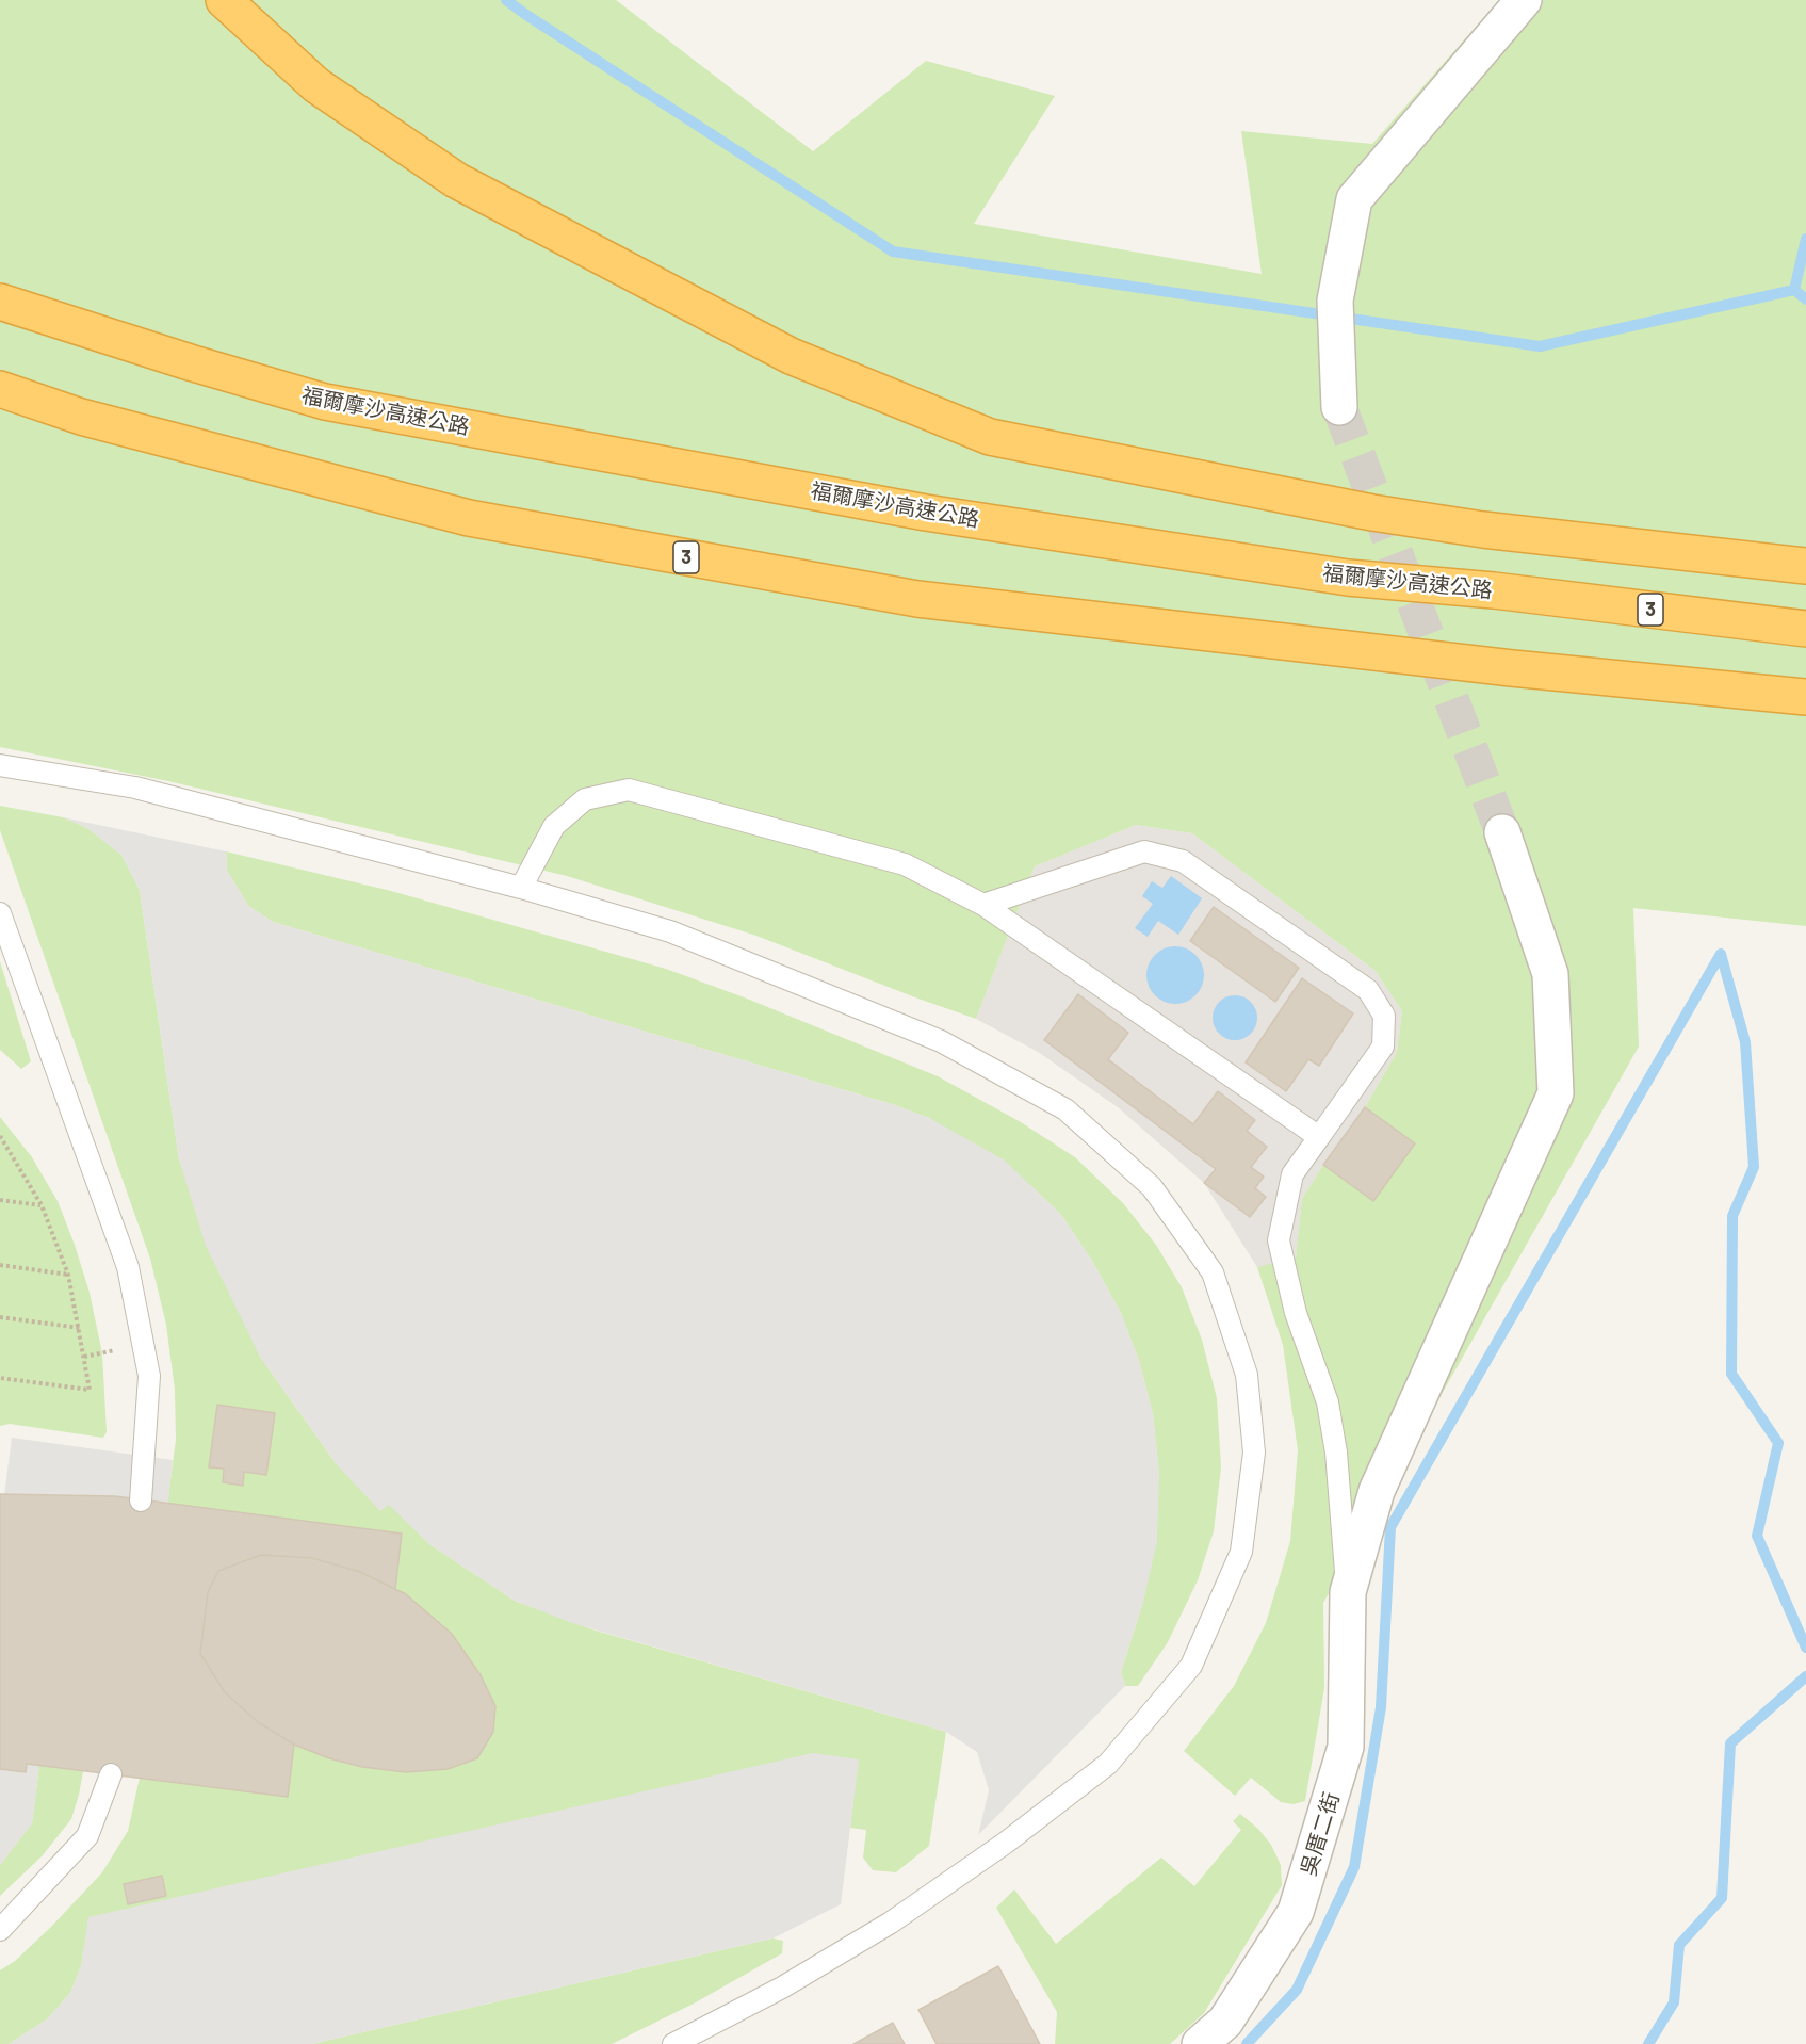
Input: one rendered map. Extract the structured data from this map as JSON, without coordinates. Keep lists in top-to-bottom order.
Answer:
{
  "streets": {
    "highway": ["福爾摩沙高速公路", "3"],
    "street": ["吳厝二街"]
  }
}
